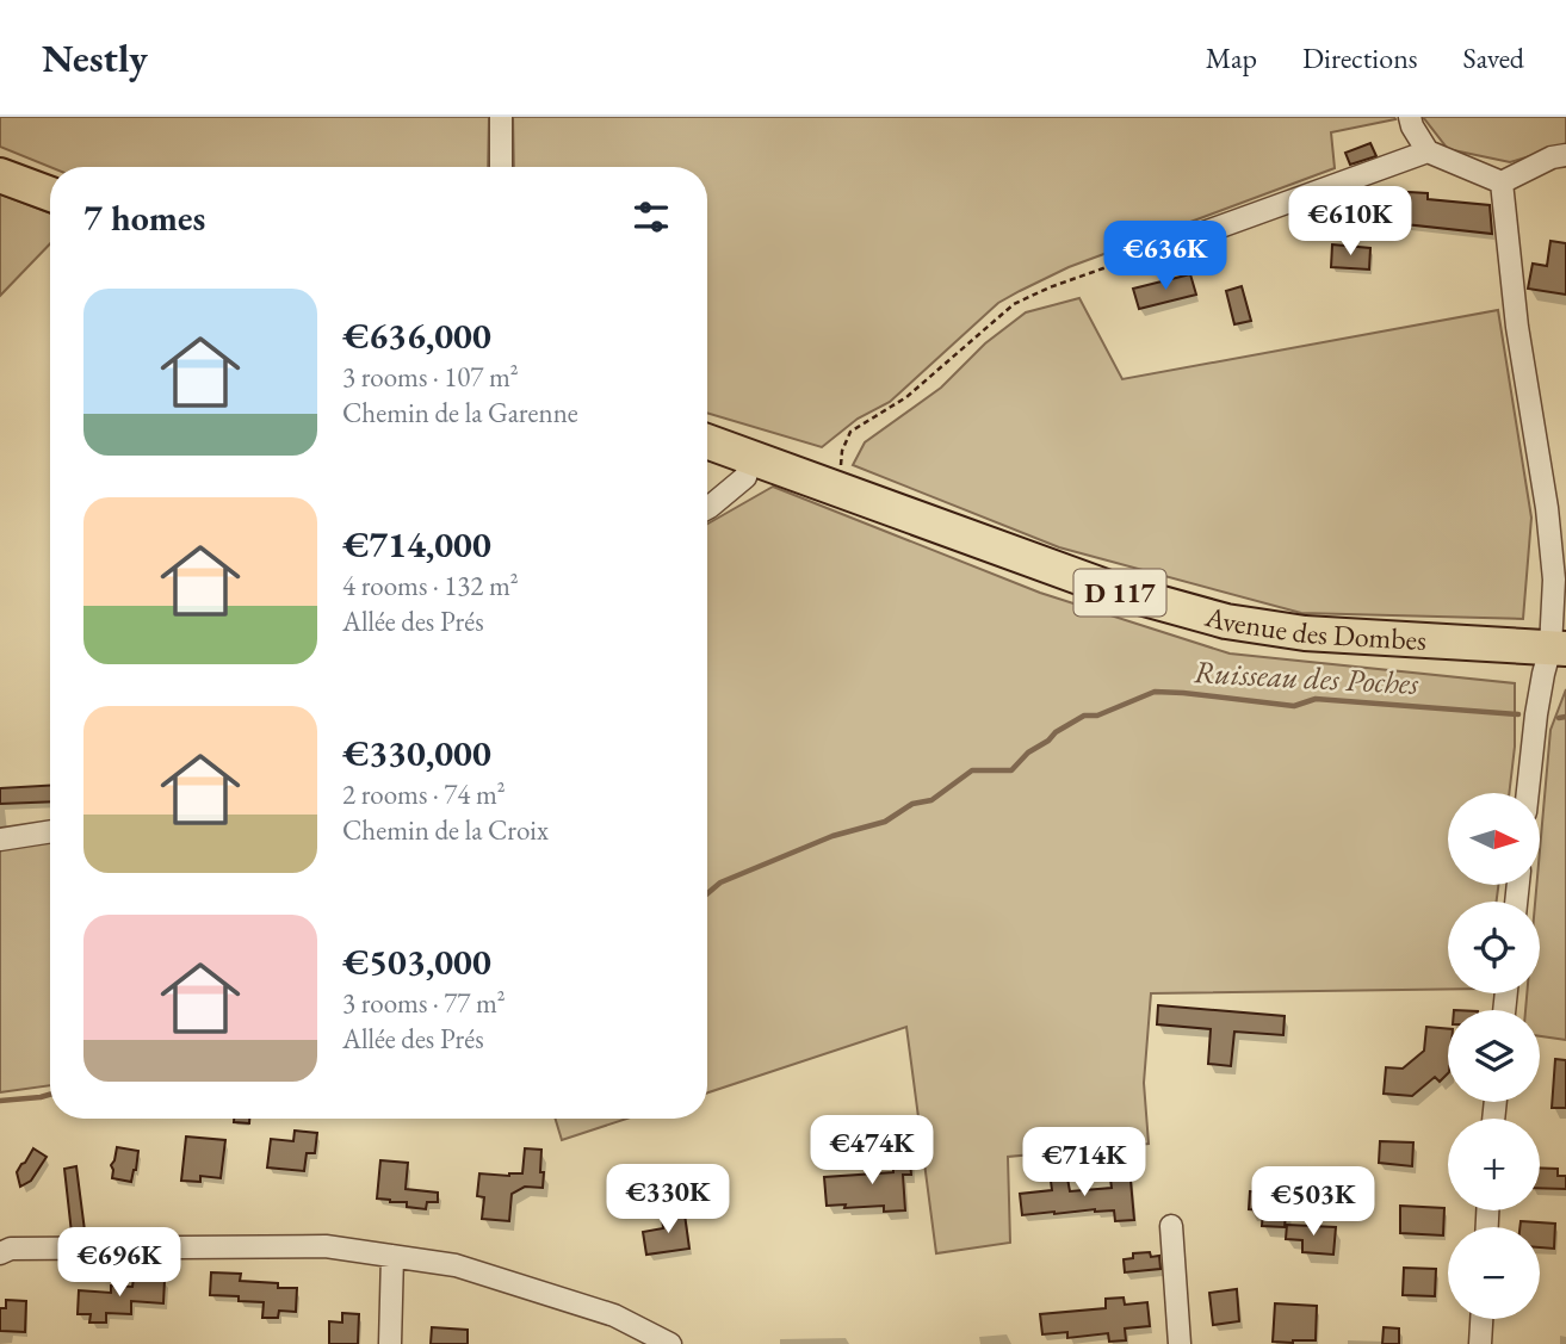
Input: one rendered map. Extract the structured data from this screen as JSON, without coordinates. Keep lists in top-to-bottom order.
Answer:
{
  "streets": {
    "main road": ["D 117", "Avenue des Dombes"]
  },
  "water": ["Ruisseau des Poches"],
  "north": "right",
  "page": {
    "header": "Nestly",
    "nav": ["Map", "Directions", "Saved"],
    "heading": "7 homes",
    "price": [
      "€610K",
      "€636K",
      "€474K",
      "€714K",
      "€330K",
      "€503K",
      "€696K"
    ],
    "list": [
      {
        "name": "€636,000",
        "note": "3 rooms · 107 m² · Chemin de la Garenne"
      },
      {
        "name": "€714,000",
        "note": "4 rooms · 132 m² · Allée des Prés"
      },
      {
        "name": "€330,000",
        "note": "2 rooms · 74 m² · Chemin de la Croix"
      },
      {
        "name": "€503,000",
        "note": "3 rooms · 77 m² · Allée des Prés"
      }
    ],
    "map_buttons": ["+", "−"]
  }
}
